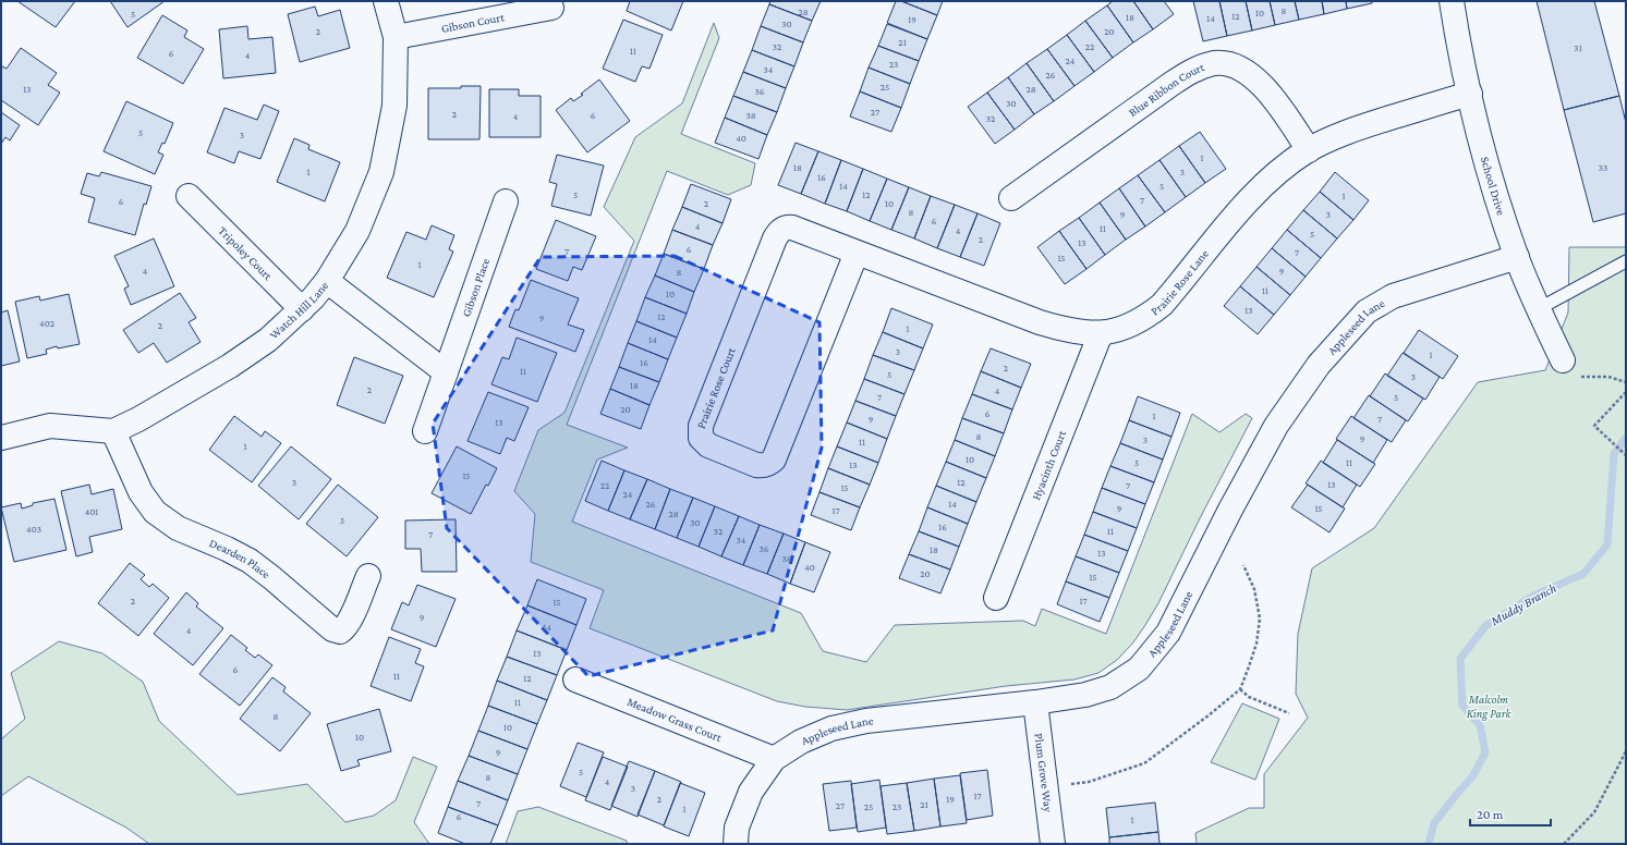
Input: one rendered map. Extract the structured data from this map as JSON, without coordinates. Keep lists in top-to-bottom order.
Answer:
{
  "streets": {
    "street": [
      "Gibson Court",
      "Blue Ribbon Court",
      "School Drive",
      "Tripoley Court",
      "Prairie Rose Lane",
      "Gibson Place",
      "Watch Hill Lane",
      "Appleseed Lane",
      "Prairie Rose Court",
      "Hyacinth Court",
      "Dearden Place",
      "Meadow Grass Court",
      "Plum Grove Way"
    ]
  },
  "crossings": [
    ["Gibson Court", "Watch Hill Lane"],
    ["Blue Ribbon Court", "Prairie Rose Lane"],
    ["School Drive", "Prairie Rose Lane"],
    ["School Drive", "Appleseed Lane"],
    ["Tripoley Court", "Watch Hill Lane"],
    ["Prairie Rose Lane", "Prairie Rose Court"],
    ["Prairie Rose Lane", "Hyacinth Court"],
    ["Watch Hill Lane", "Dearden Place"],
    ["Appleseed Lane", "Meadow Grass Court"],
    ["Appleseed Lane", "Plum Grove Way"]
  ],
  "water": ["Muddy Branch"],
  "parks": ["Malcolm King Park"],
  "house_numbers": [
    "8",
    "28",
    "10",
    "5",
    "12",
    "18",
    "14",
    "19",
    "30",
    "2",
    "20",
    "21",
    "32",
    "22",
    "31",
    "11",
    "6",
    "4",
    "24",
    "23",
    "34",
    "26",
    "25",
    "13",
    "28",
    "36",
    "30",
    "27",
    "2",
    "6",
    "38",
    "4",
    "32",
    "5",
    "3",
    "40",
    "1",
    "18",
    "33",
    "1",
    "3",
    "16",
    "14",
    "5",
    "5",
    "12",
    "1",
    "7",
    "6",
    "2",
    "10",
    "8",
    "9",
    "3",
    "6",
    "4",
    "11",
    "4",
    "5",
    "2",
    "13",
    "6",
    "7",
    "7",
    "15",
    "1",
    "4",
    "9",
    "8",
    "11",
    "10",
    "13",
    "12",
    "9",
    "402",
    "2",
    "1",
    "14",
    "3",
    "1",
    "16",
    "2",
    "11",
    "5",
    "3",
    "18",
    "2",
    "4",
    "7",
    "5",
    "20",
    "6",
    "1",
    "9",
    "7",
    "13",
    "8",
    "9",
    "3",
    "11",
    "1",
    "10",
    "5",
    "11",
    "13",
    "15",
    "3",
    "12",
    "13",
    "22",
    "7",
    "15",
    "24",
    "26",
    "14",
    "9",
    "15",
    "17",
    "401",
    "28",
    "5",
    "30",
    "16",
    "403",
    "32",
    "11",
    "7",
    "34",
    "36",
    "18",
    "13",
    "38",
    "40",
    "20",
    "15",
    "2",
    "17",
    "15",
    "9",
    "14",
    "4",
    "13",
    "6",
    "11",
    "12",
    "11",
    "8",
    "10",
    "10",
    "9",
    "5",
    "8",
    "4",
    "3",
    "17",
    "2",
    "19",
    "7",
    "21",
    "27",
    "25",
    "23",
    "1",
    "6",
    "1"
  ],
  "scale_bar": "20 m"
}
